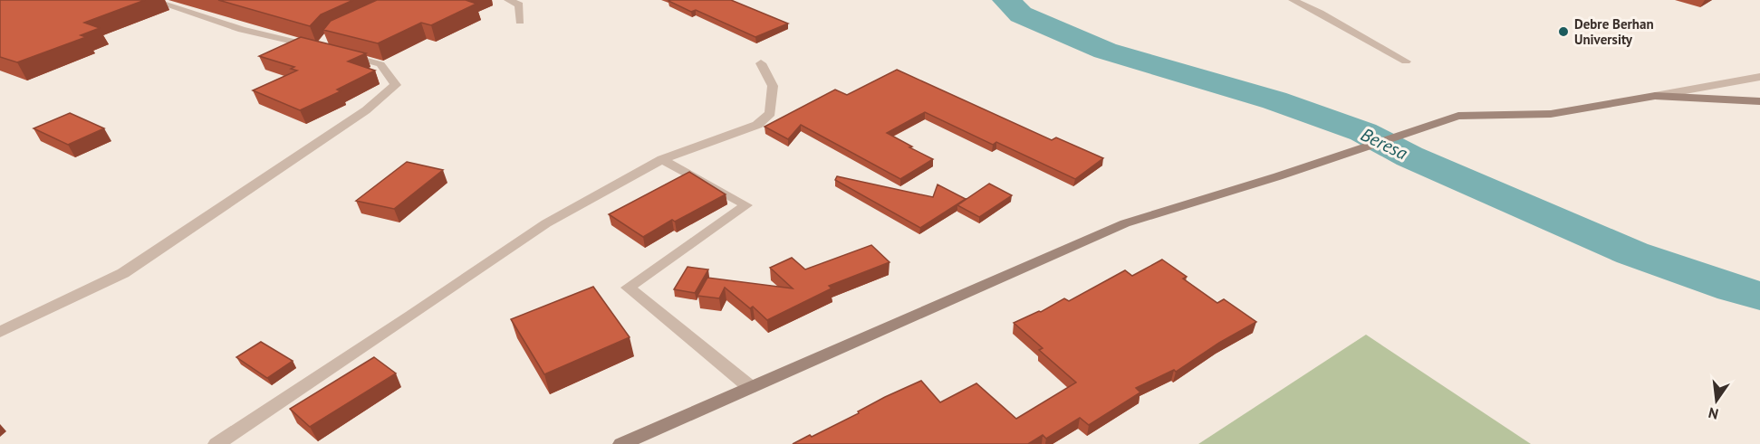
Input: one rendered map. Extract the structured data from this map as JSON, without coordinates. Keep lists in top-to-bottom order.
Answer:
{
  "water": ["Beresa"],
  "places": ["Debre Berhan University"],
  "north": "bottom"
}
